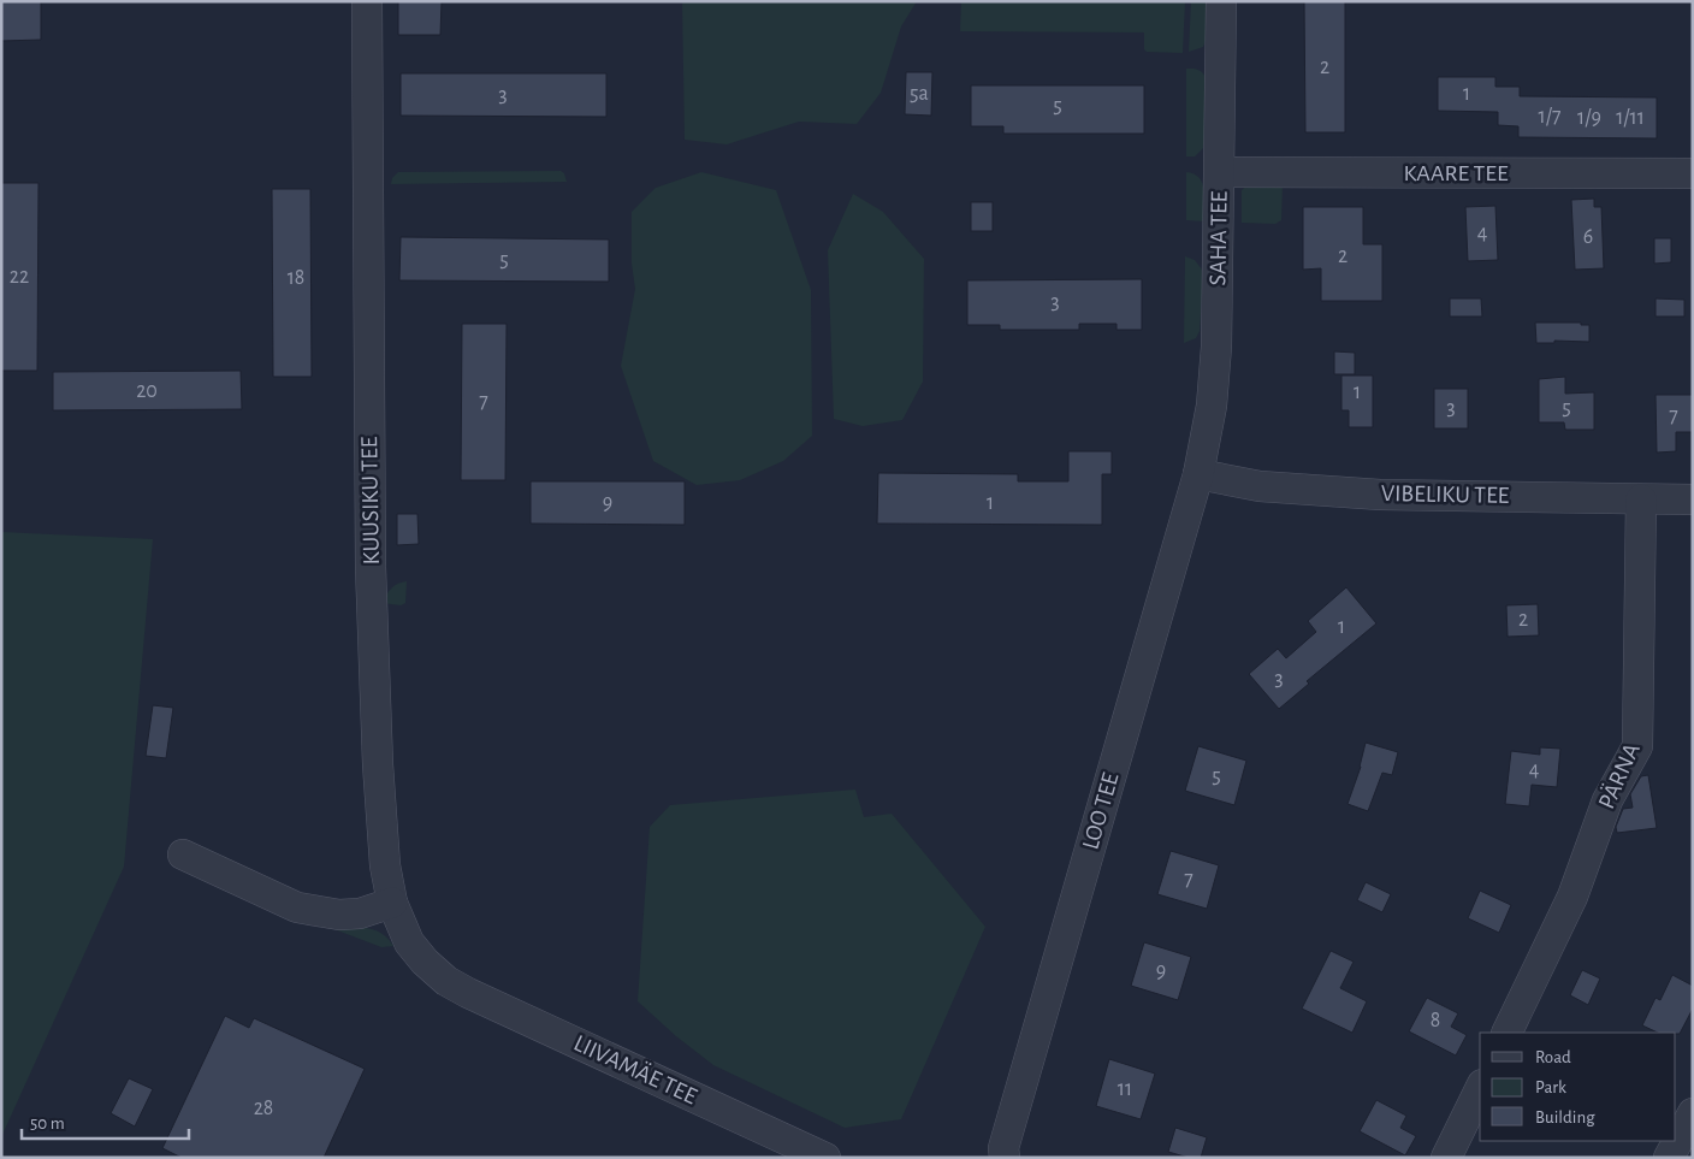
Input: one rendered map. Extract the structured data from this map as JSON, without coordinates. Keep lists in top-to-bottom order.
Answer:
{
  "streets": {
    "street": [
      "KAARE TEE",
      "SAHA TEE",
      "VIBELIKU TEE",
      "KUUSIKU TEE",
      "PÄRNA",
      "LOO TEE",
      "LIIVAMÄE TEE"
    ]
  },
  "crossings": [
    ["KAARE TEE", "SAHA TEE"],
    ["SAHA TEE", "VIBELIKU TEE"],
    ["SAHA TEE", "LOO TEE"],
    ["VIBELIKU TEE", "PÄRNA"],
    ["VIBELIKU TEE", "LOO TEE"],
    ["KUUSIKU TEE", "LIIVAMÄE TEE"]
  ],
  "house_numbers": [
    "2",
    "5a",
    "1",
    "3",
    "5",
    "1/7",
    "1/9",
    "1/11",
    "4",
    "6",
    "2",
    "5",
    "22",
    "18",
    "3",
    "20",
    "1",
    "7",
    "3",
    "5",
    "7",
    "9",
    "1",
    "2",
    "1",
    "3",
    "4",
    "5",
    "7",
    "9",
    "8",
    "11",
    "28"
  ],
  "legend": ["Road", "Park", "Building"],
  "scale_bar": "50 m"
}
